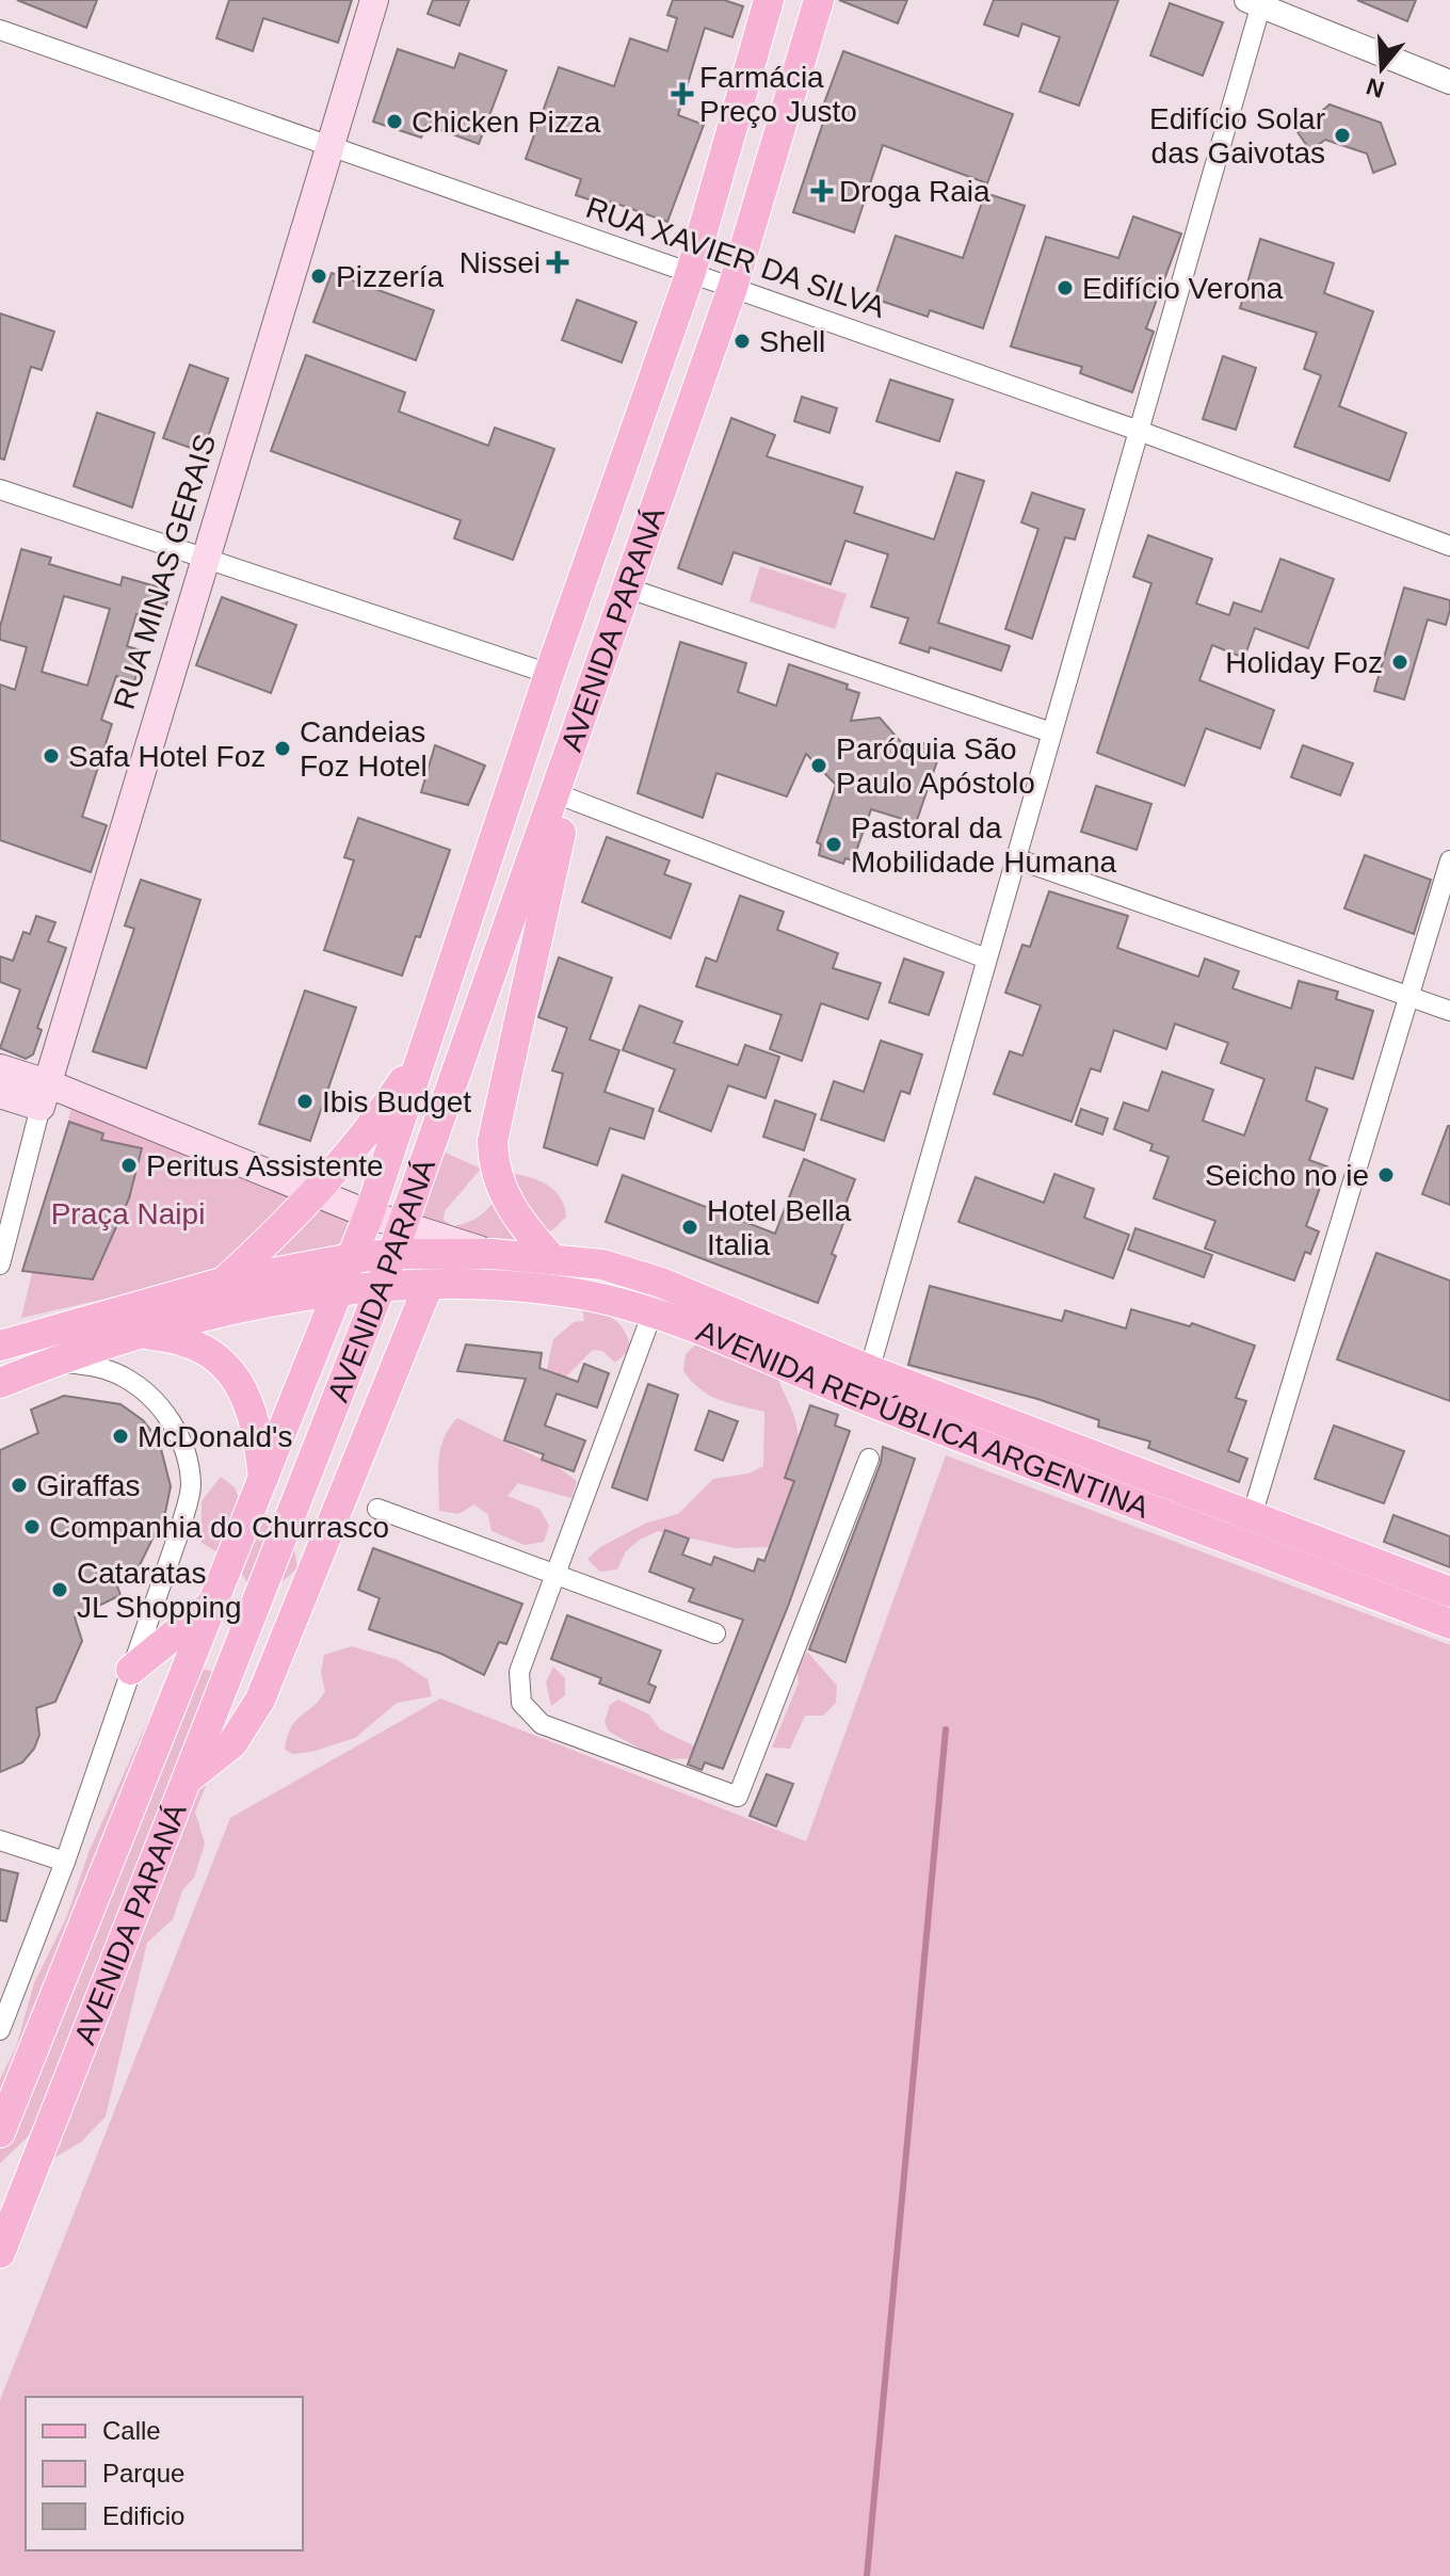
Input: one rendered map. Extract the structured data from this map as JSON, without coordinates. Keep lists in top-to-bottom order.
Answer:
{
  "streets": {
    "main road": ["RUA MINAS GERAIS", "AVENIDA PARANÁ", "AVENIDA REPÚBLICA ARGENTINA"],
    "street": ["RUA XAVIER DA SILVA"]
  },
  "crossings": [
    ["RUA XAVIER DA SILVA", "RUA MINAS GERAIS"],
    ["RUA XAVIER DA SILVA", "AVENIDA PARANÁ"],
    ["RUA MINAS GERAIS", "AVENIDA REPÚBLICA ARGENTINA"],
    ["AVENIDA PARANÁ", "AVENIDA REPÚBLICA ARGENTINA"]
  ],
  "parks": ["Praça Naipi"],
  "places": {
    "health": ["Farmácia Preço Justo", "Droga Raia", "Nissei"],
    "other": [
      "Chicken Pizza",
      "Edifício Solar das Gaivotas",
      "Pizzería",
      "Edifício Verona",
      "Shell",
      "Holiday Foz",
      "Candeias Foz Hotel",
      "Safa Hotel Foz",
      "Paróquia São Paulo Apóstolo",
      "Pastoral da Mobilidade Humana",
      "Ibis Budget",
      "Peritus Assistente",
      "Seicho no ie",
      "Hotel Bella Italia",
      "McDonald's",
      "Giraffas",
      "Companhia do Churrasco",
      "Cataratas JL Shopping"
    ]
  },
  "legend": ["Calle", "Parque", "Edificio"],
  "north": "bottom"
}
